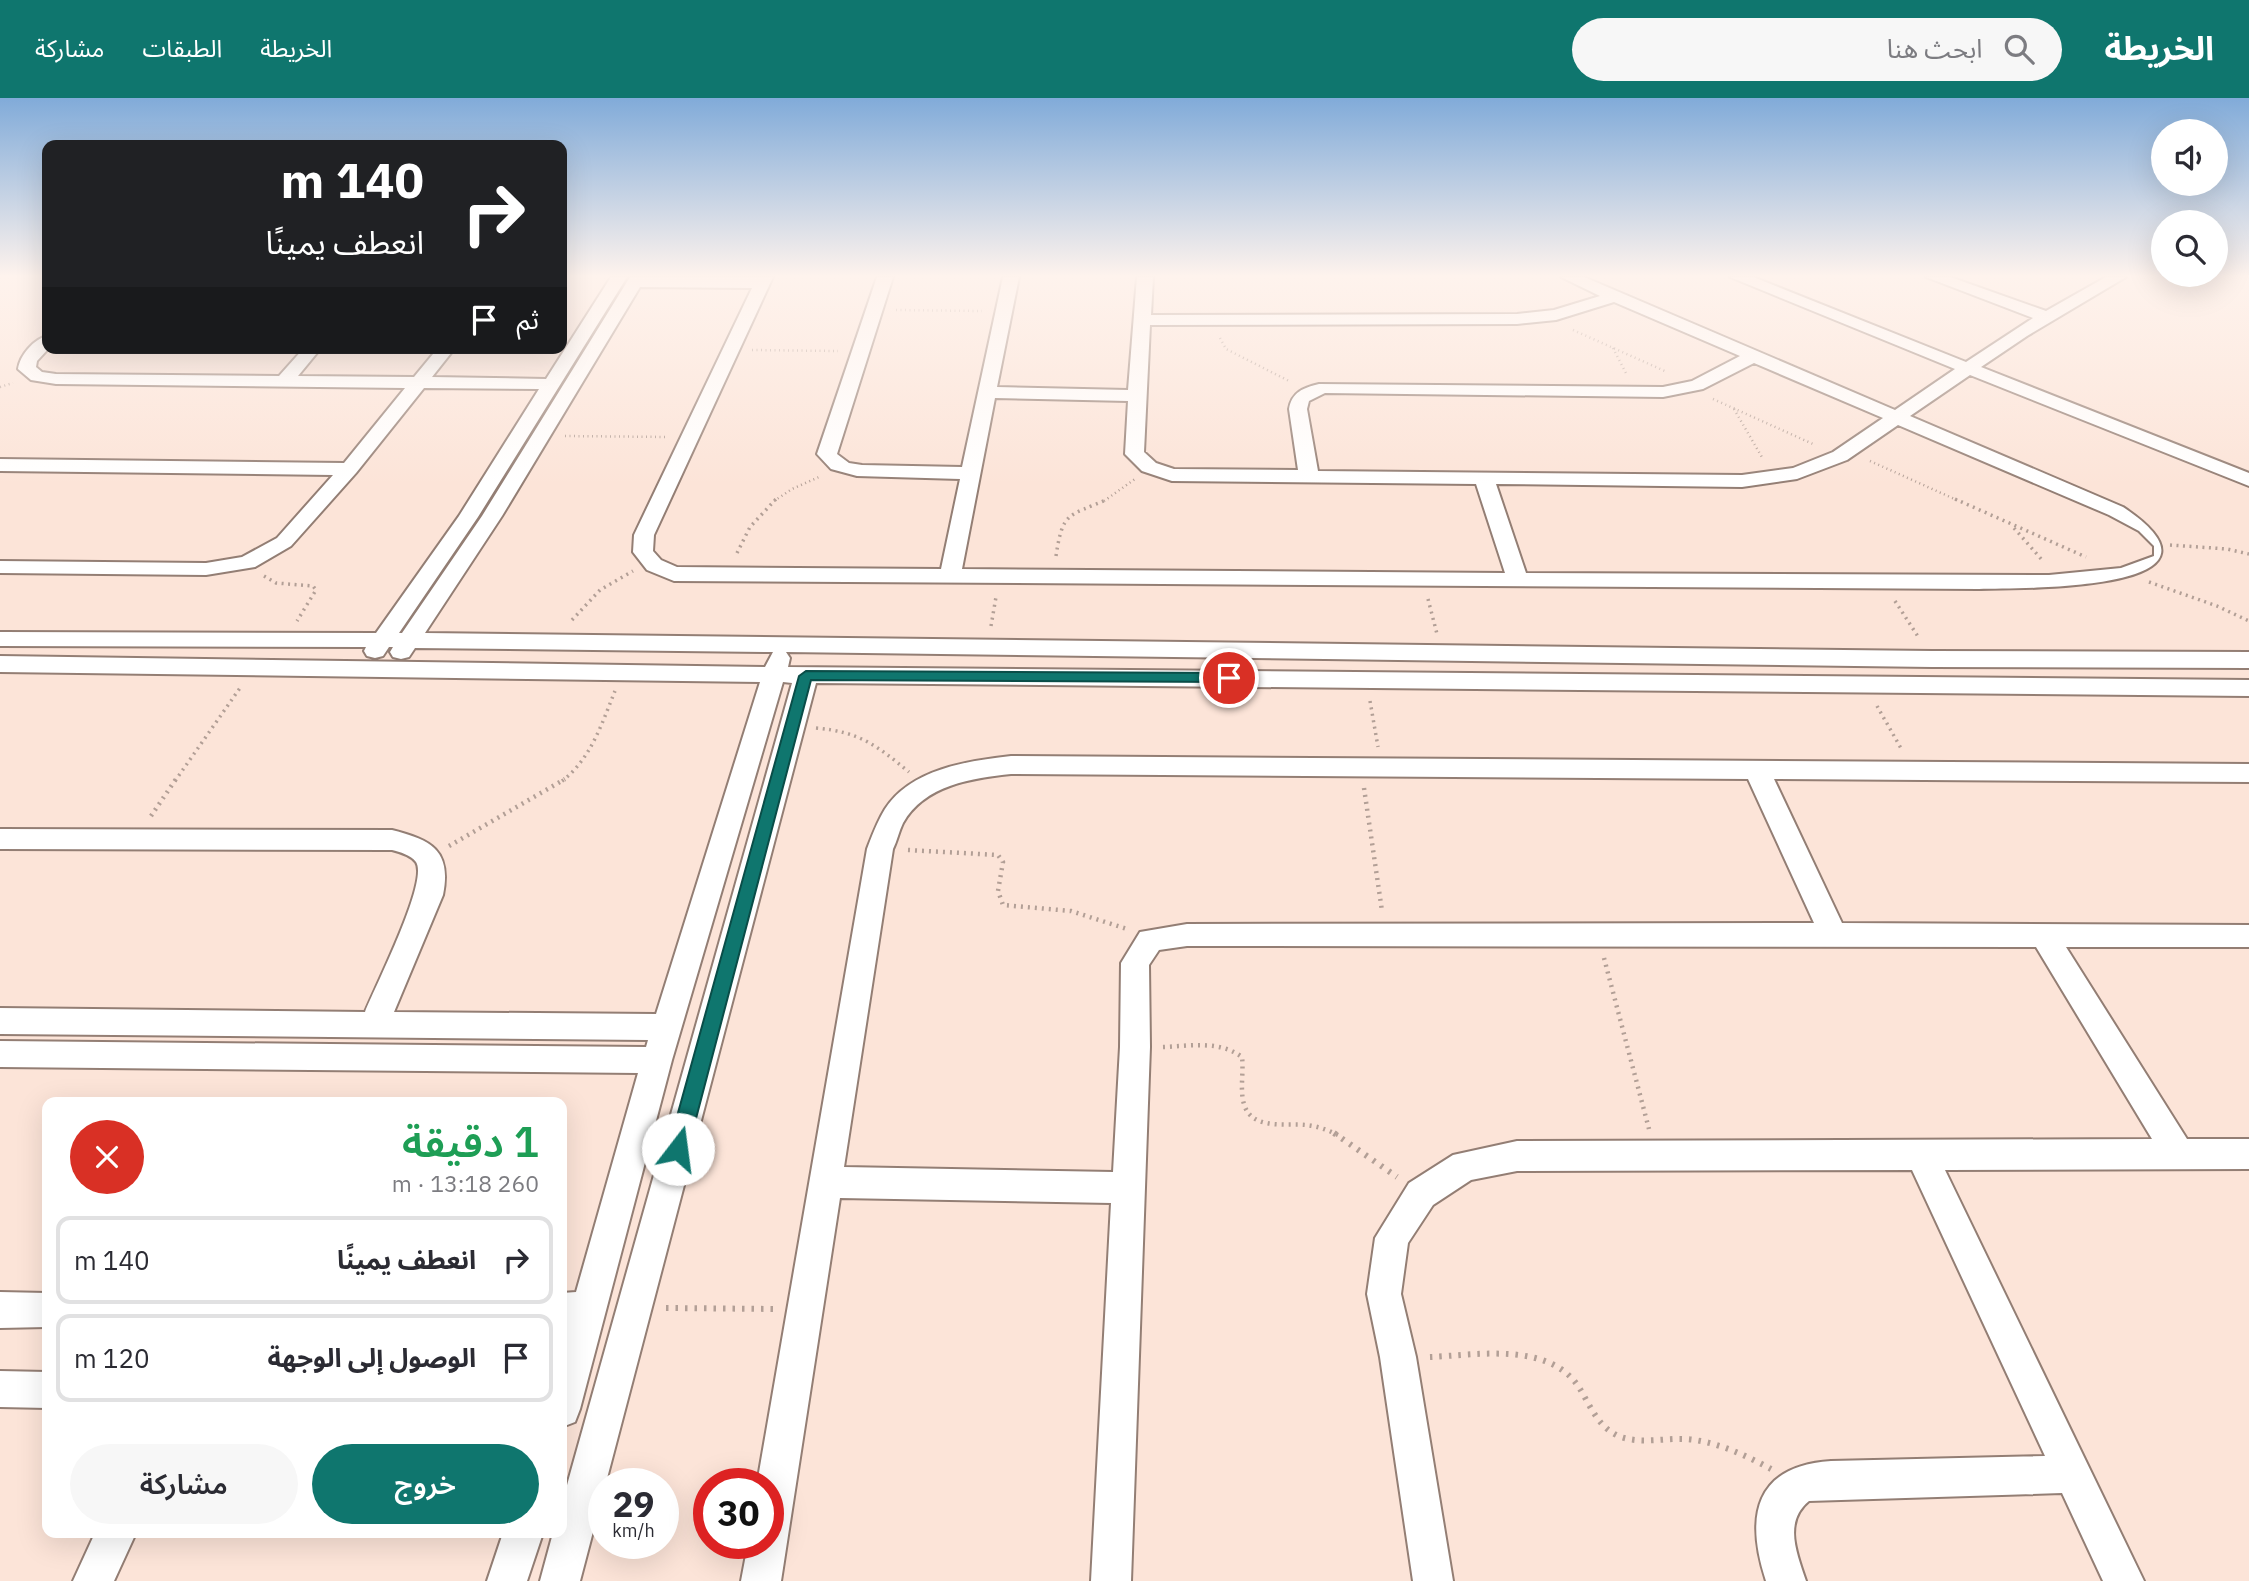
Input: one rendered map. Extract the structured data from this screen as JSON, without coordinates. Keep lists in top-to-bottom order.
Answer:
{
  "page": {
    "header": "الخريطة",
    "search": "ابحث هنا",
    "nav": ["الخريطة", "الطبقات", "مشاركة"],
    "turn": ["140 m", "انعطف يمينًا"],
    "then": "ثم",
    "heading": ["1 دقيقة", "260 m · 13:18"],
    "list": [
      {
        "name": "انعطف يمينًا",
        "value": "140 m"
      },
      {
        "name": "الوصول إلى الوجهة",
        "value": "120 m"
      }
    ],
    "buttons": ["خروج", "مشاركة"],
    "speed": "29 km/h",
    "limit": "30"
  }
}
